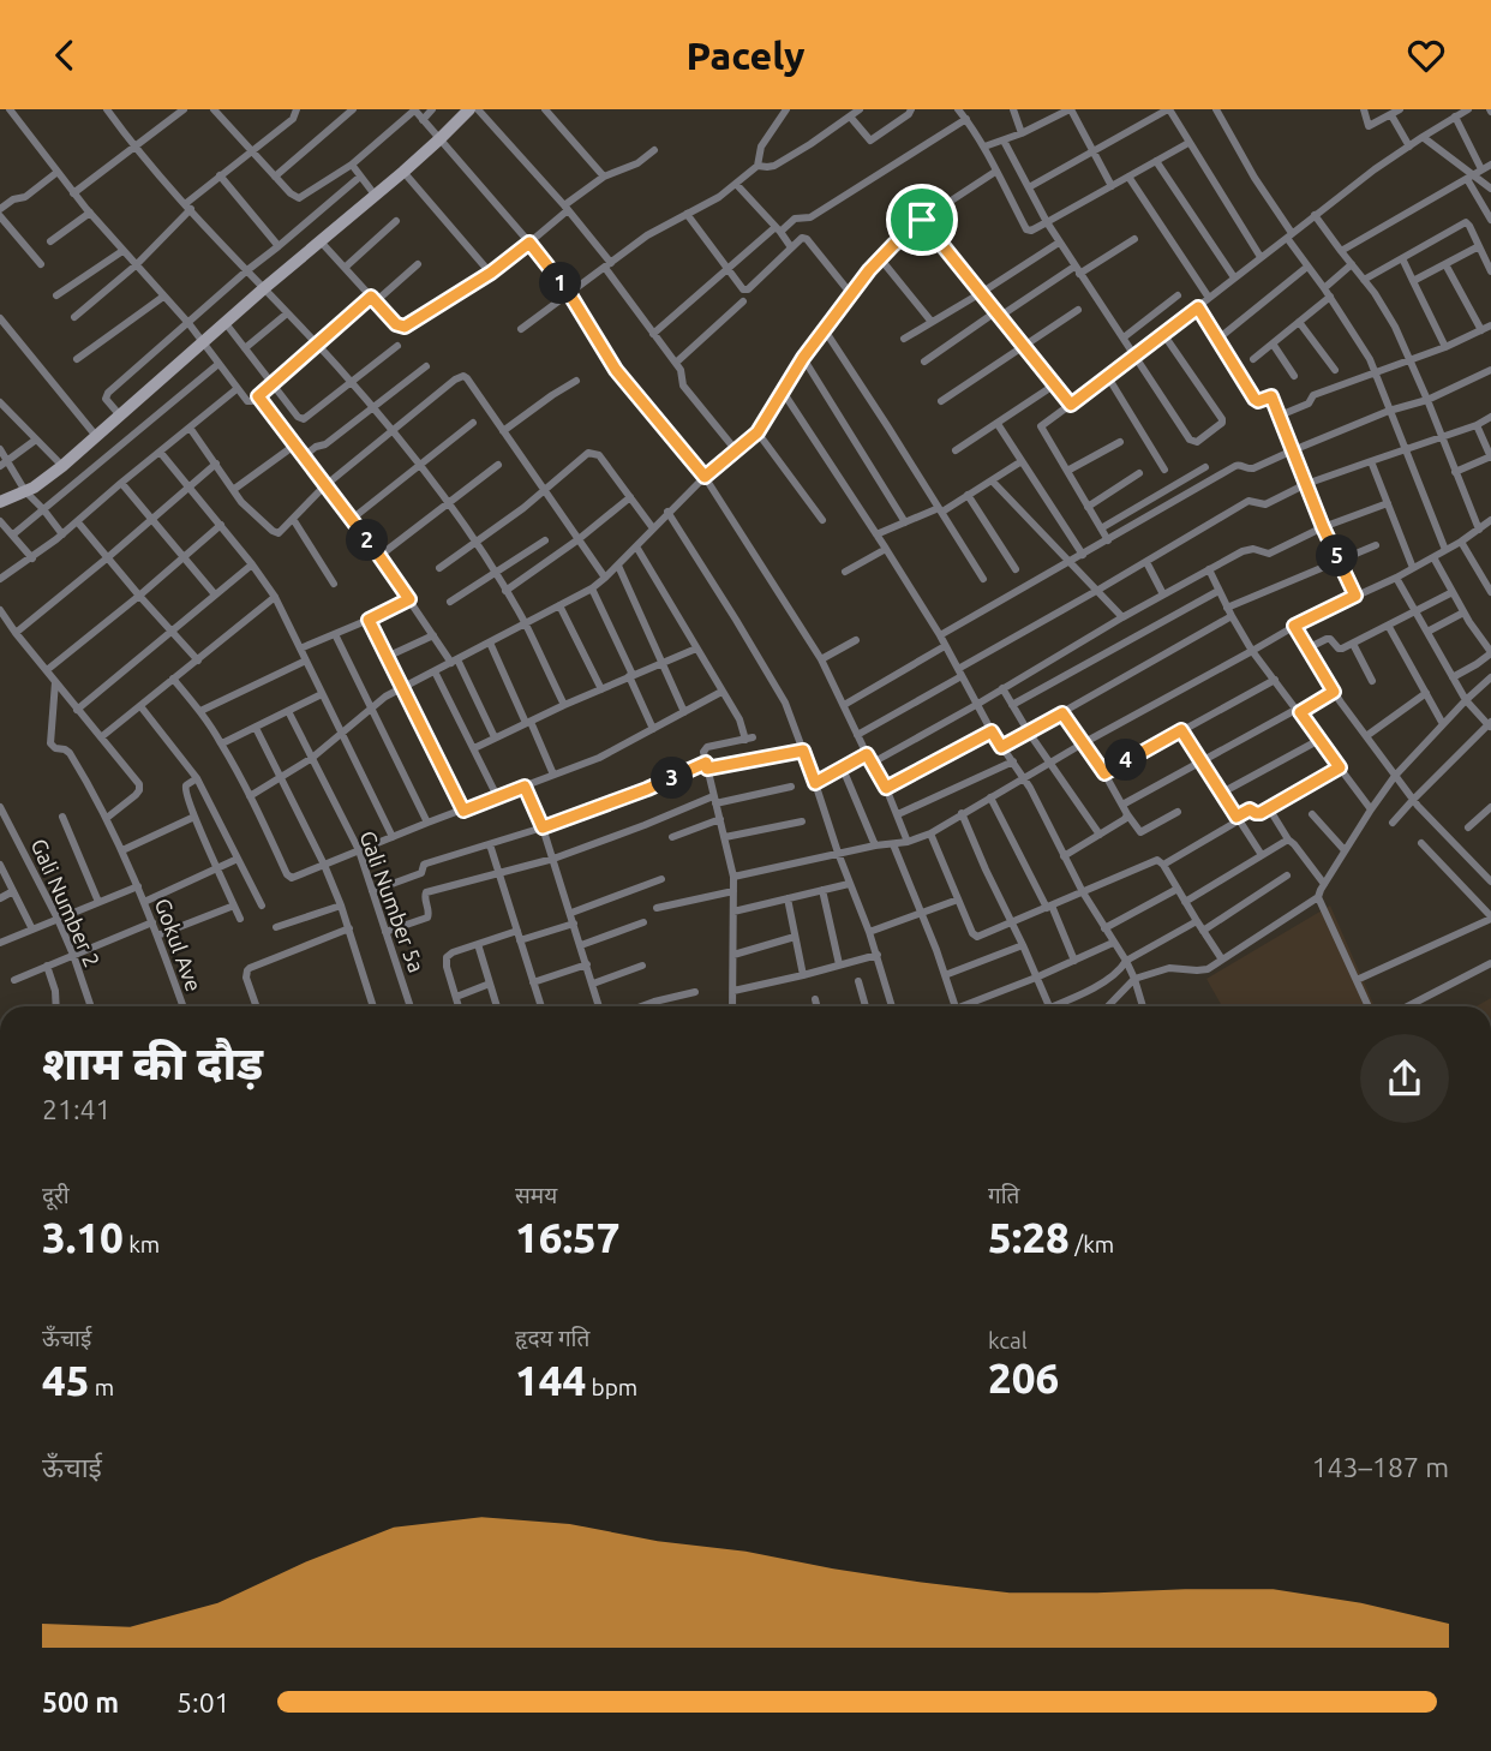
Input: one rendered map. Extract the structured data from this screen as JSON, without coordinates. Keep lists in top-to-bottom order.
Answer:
{
  "streets": {
    "street": ["Gali Number 5a", "Gali Number 2", "Gokul Ave"]
  },
  "page": {
    "header": "Pacely",
    "pins": [
      "1",
      "2",
      "5",
      "4",
      "3"
    ],
    "heading": ["शाम की दौड़", "21:41"],
    "stats": [
      ["दूरी", "3.10 km"],
      ["समय", "16:57"],
      ["गति", "5:28 /km"],
      ["ऊँचाई", "45 m"],
      ["हृदय गति", "144 bpm"],
      ["kcal", "206"]
    ],
    "chart": ["ऊँचाई", "143–187 m"],
    "list": [
      {
        "name": "500 m",
        "note": "5:01"
      }
    ]
  }
}
